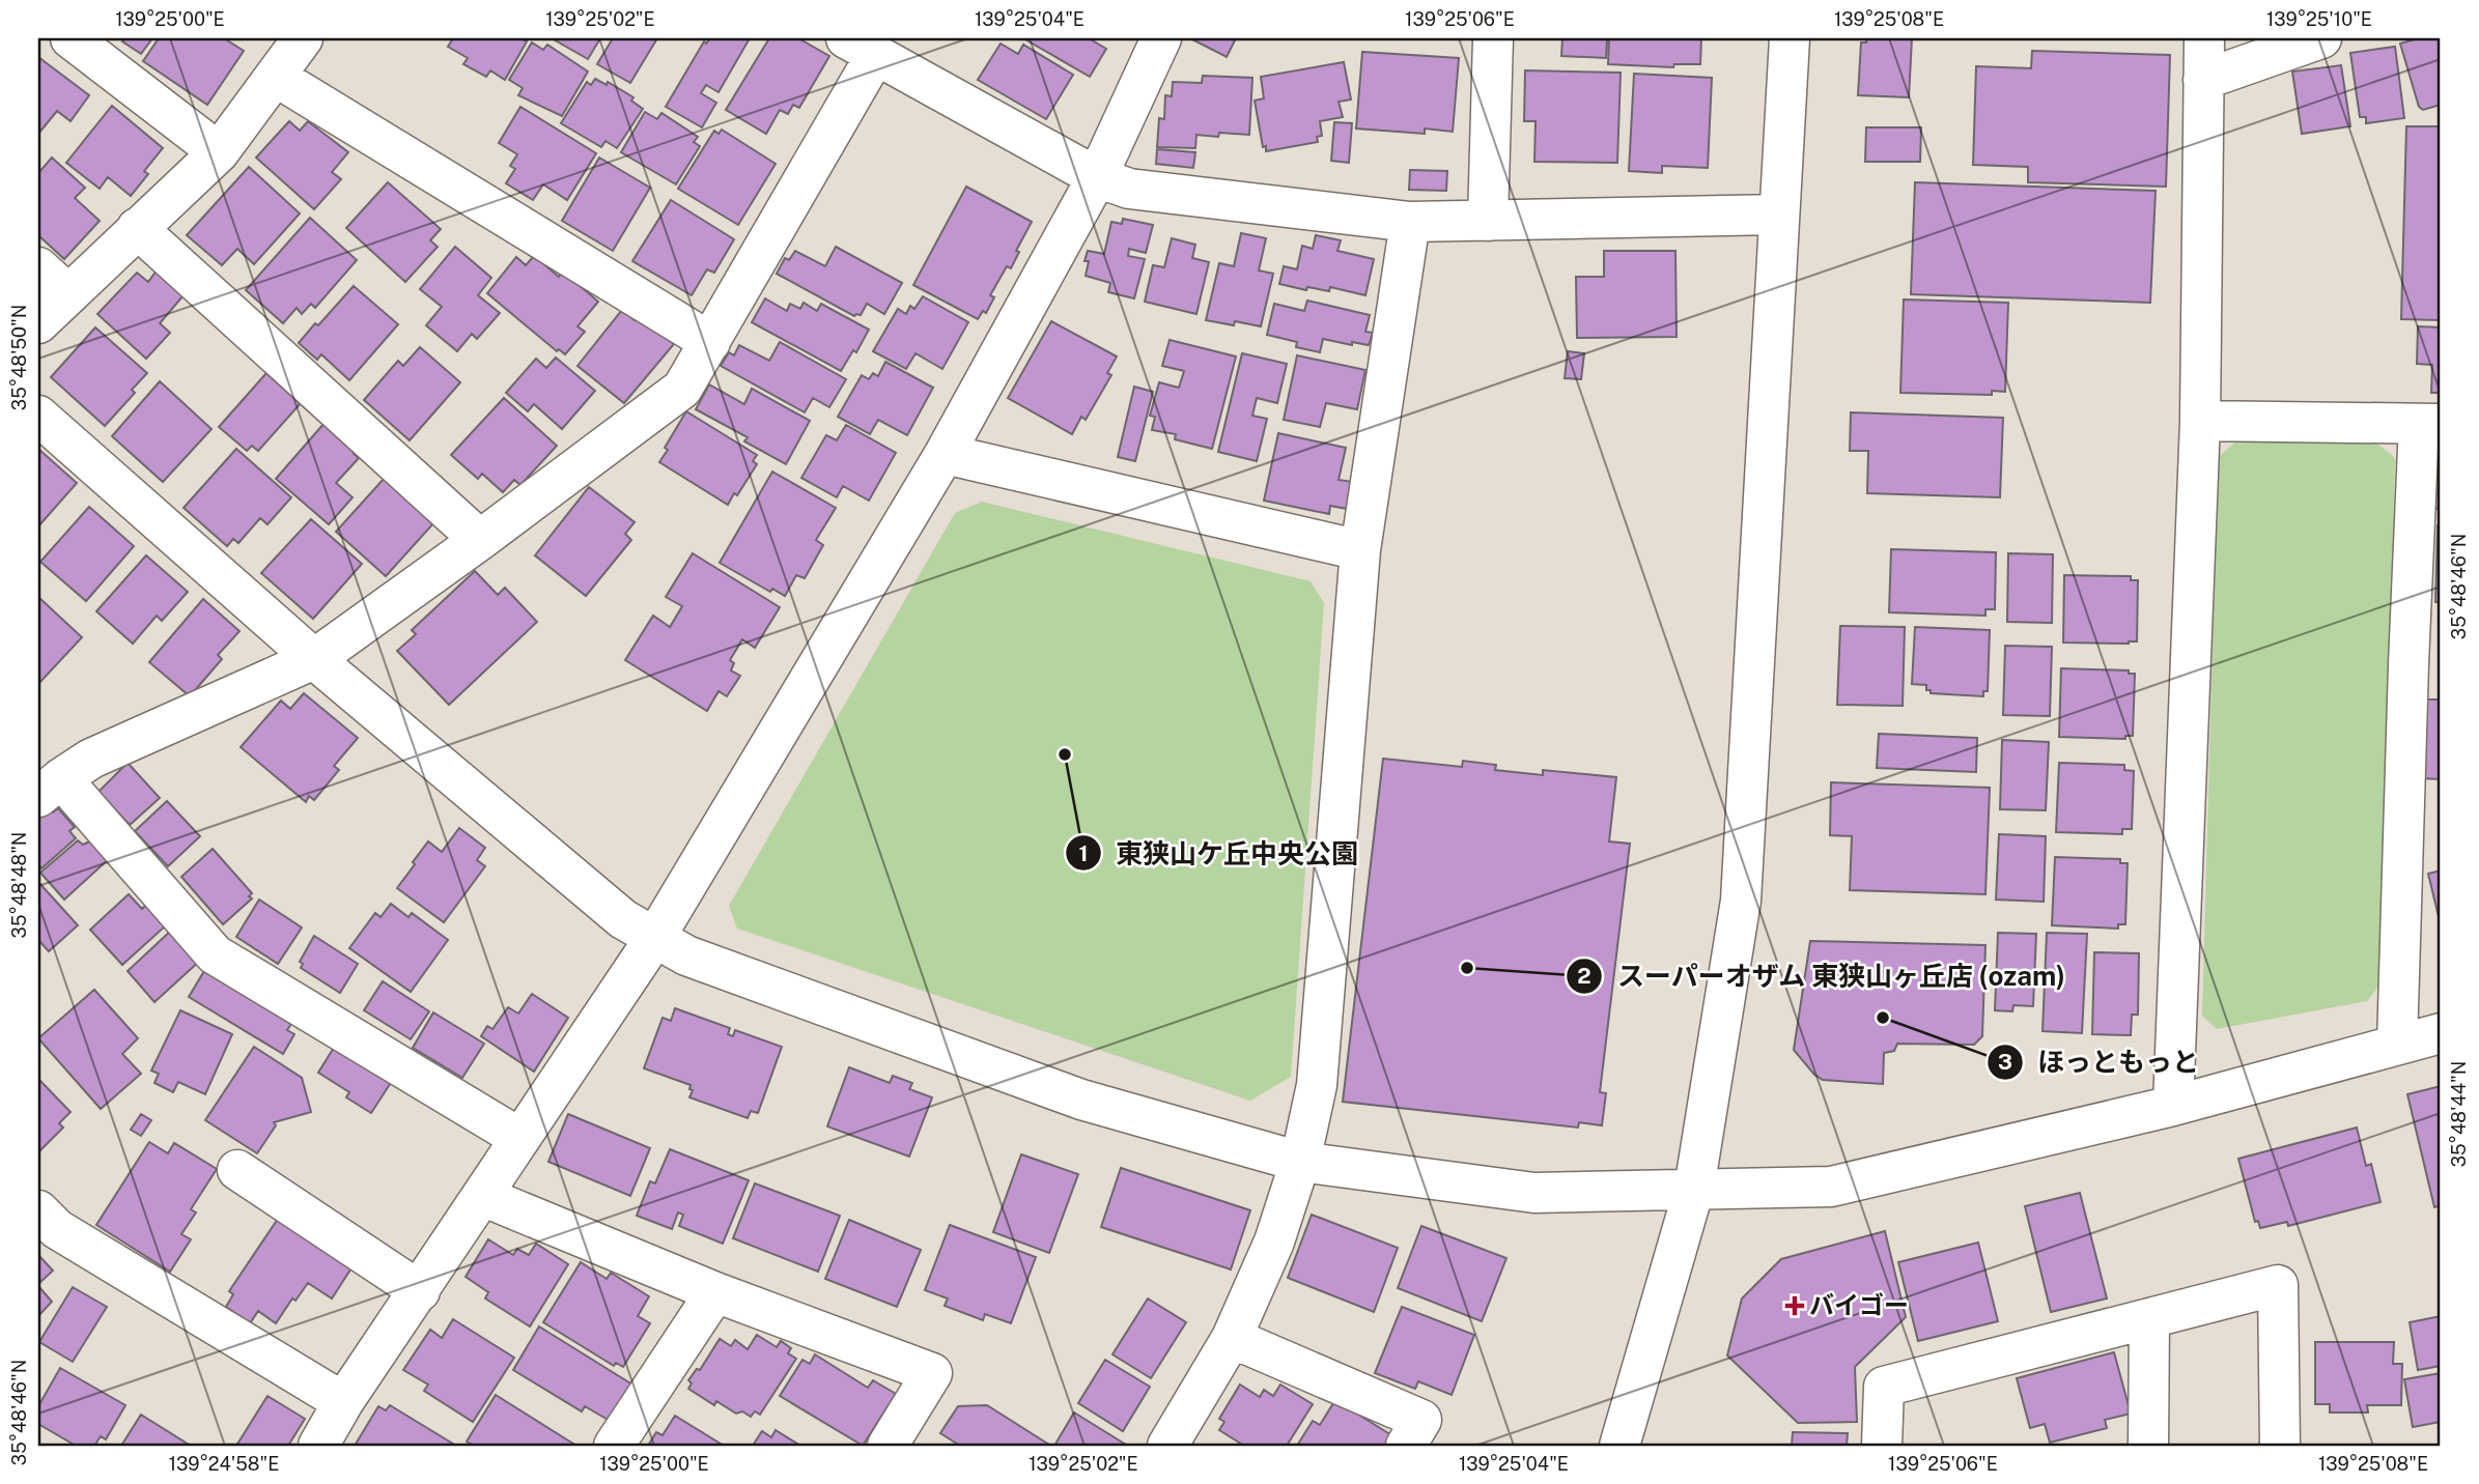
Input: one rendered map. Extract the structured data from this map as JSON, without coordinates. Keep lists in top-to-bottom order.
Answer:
{
  "places": {
    "other": ["東狭山ケ丘中央公園", "スーパーオザム 東狭山ヶ丘店 (ozam)", "ほっともっと"],
    "health": ["バイゴー"]
  },
  "coordinates": [
    "139°25'00\"E",
    "139°25'02\"E",
    "139°25'04\"E",
    "139°25'06\"E",
    "139°25'08\"E",
    "139°25'10\"E",
    "35°48'50\"N",
    "35°48'46\"N",
    "35°48'48\"N",
    "35°48'44\"N",
    "139°24'58\"E"
  ]
}
